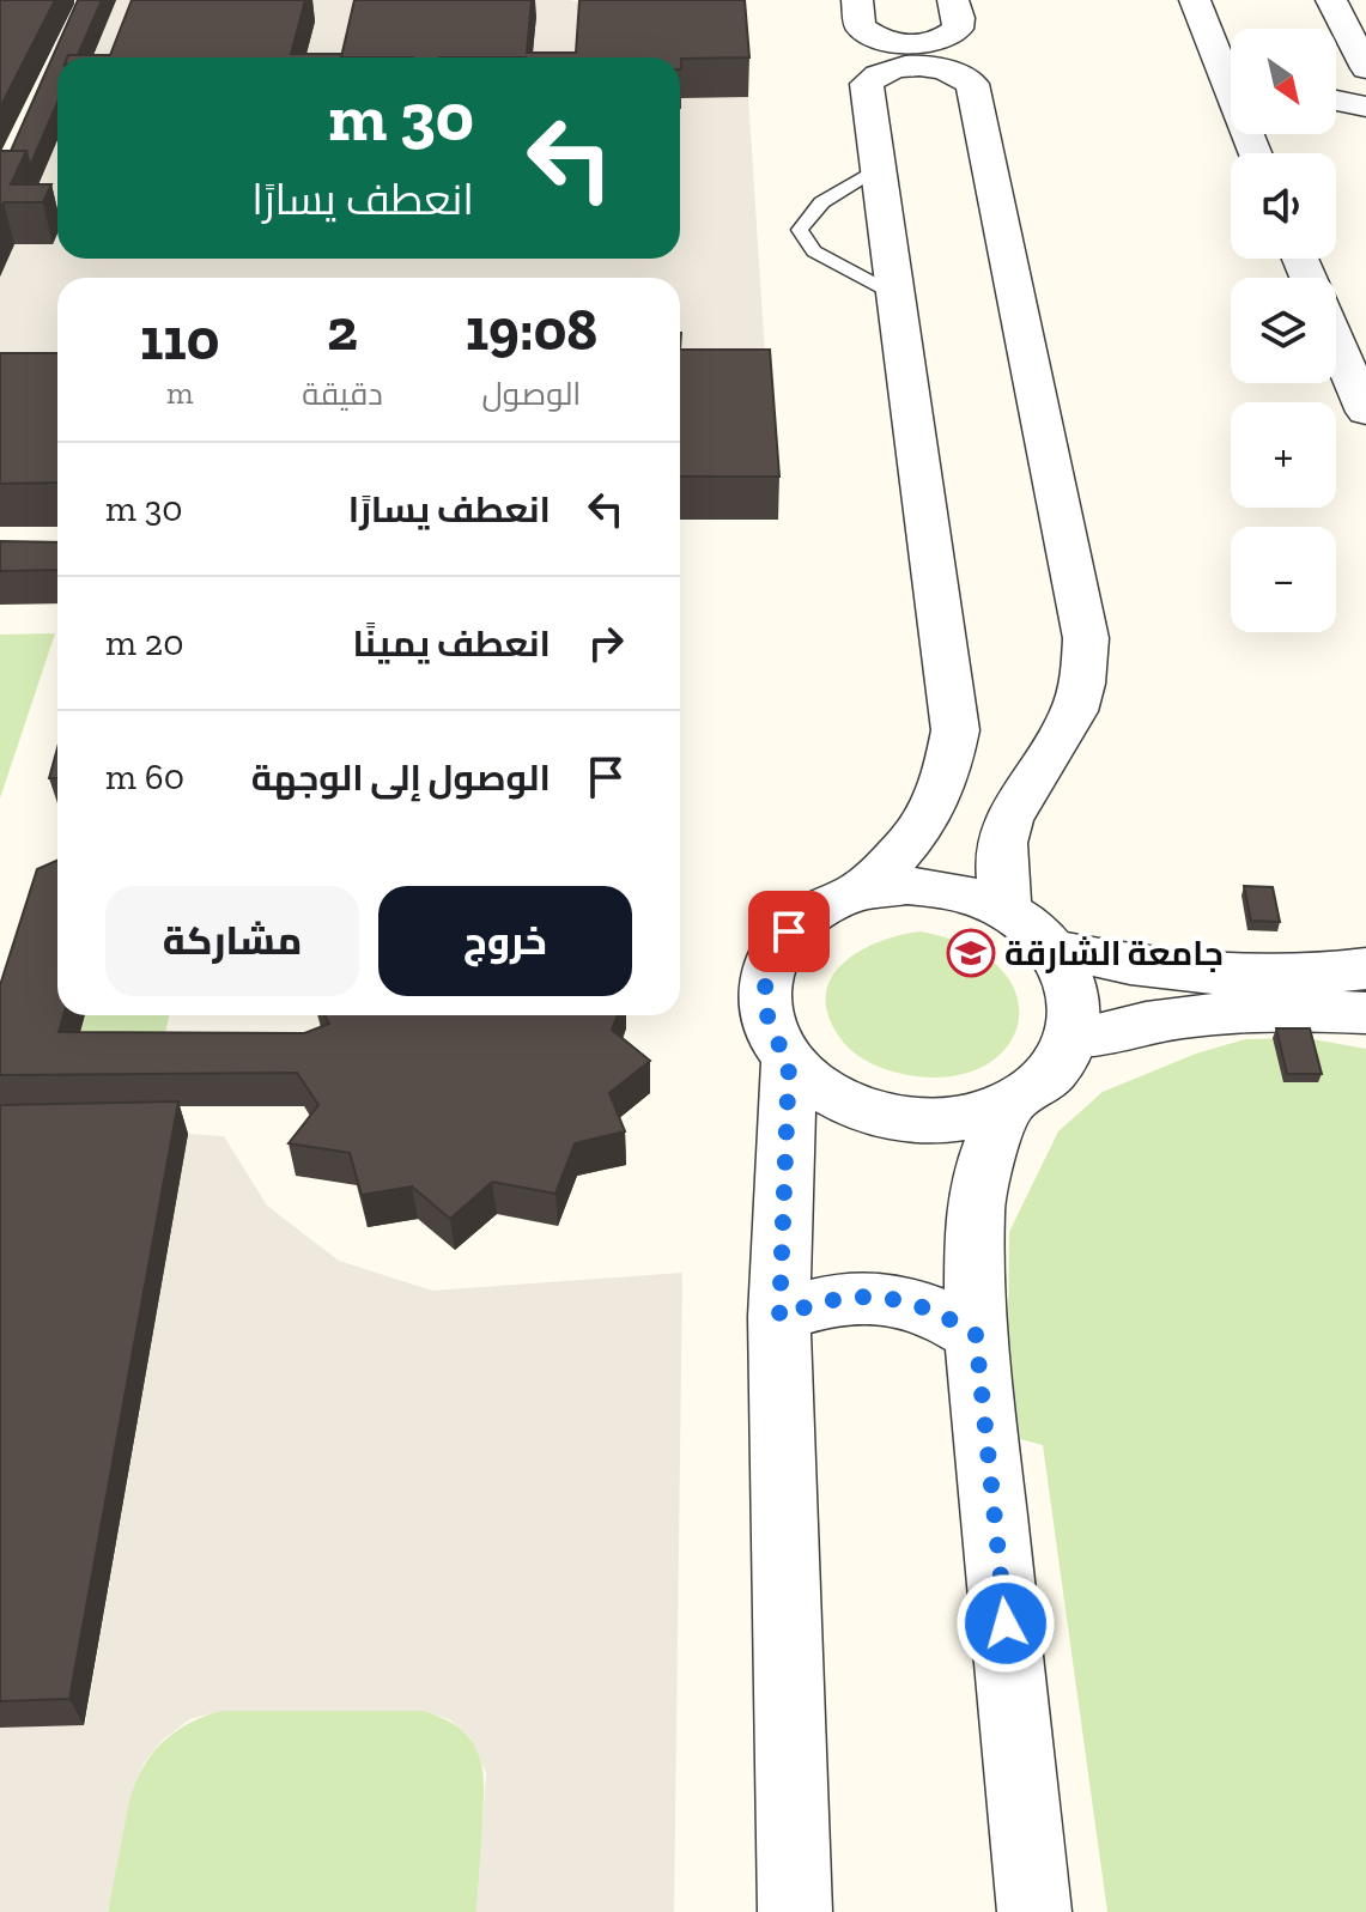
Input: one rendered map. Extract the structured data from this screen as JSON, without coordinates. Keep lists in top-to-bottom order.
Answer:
{
  "places": {
    "school or university": ["جامعة الشارقة"]
  },
  "north": "bottom right",
  "page": {
    "map_buttons": ["+", "−"],
    "turn": ["30 m", "انعطف يسارًا"],
    "eta": [
      "19:08",
      "الوصول",
      "2",
      "دقيقة",
      "110",
      "m"
    ],
    "list": [
      {
        "name": "انعطف يسارًا",
        "value": "30 m"
      },
      {
        "name": "انعطف يمينًا",
        "value": "20 m"
      },
      {
        "name": "الوصول إلى الوجهة",
        "value": "60 m"
      }
    ],
    "buttons": ["خروج", "مشاركة"]
  }
}
